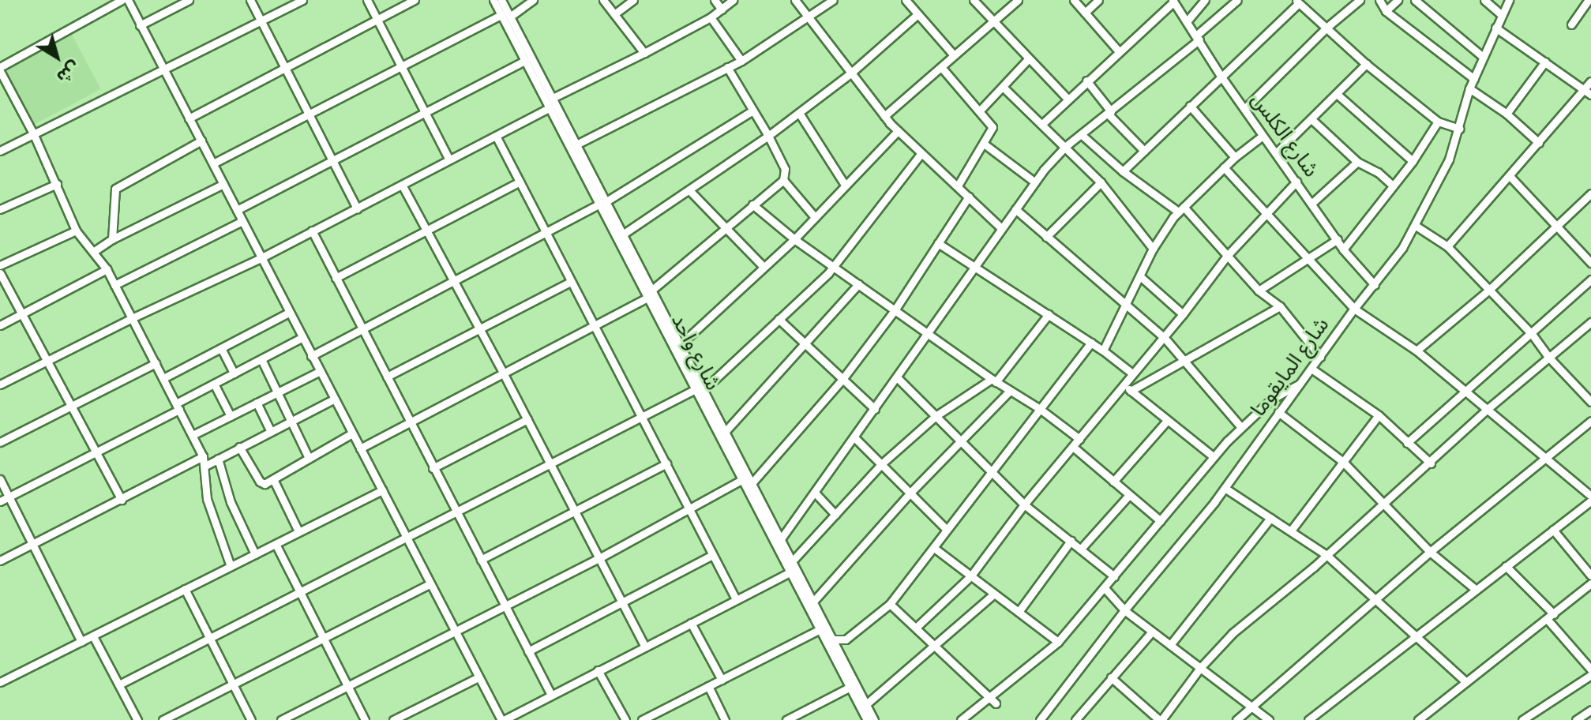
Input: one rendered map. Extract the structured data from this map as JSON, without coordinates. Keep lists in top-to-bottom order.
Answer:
{
  "streets": {
    "street": ["شارع الكلس", "شارع واحد", "شارع المايقوما"]
  },
  "crossings": [
    ["شارع الكلس", "شارع المايقوما"]
  ],
  "north": "bottom right"
}
